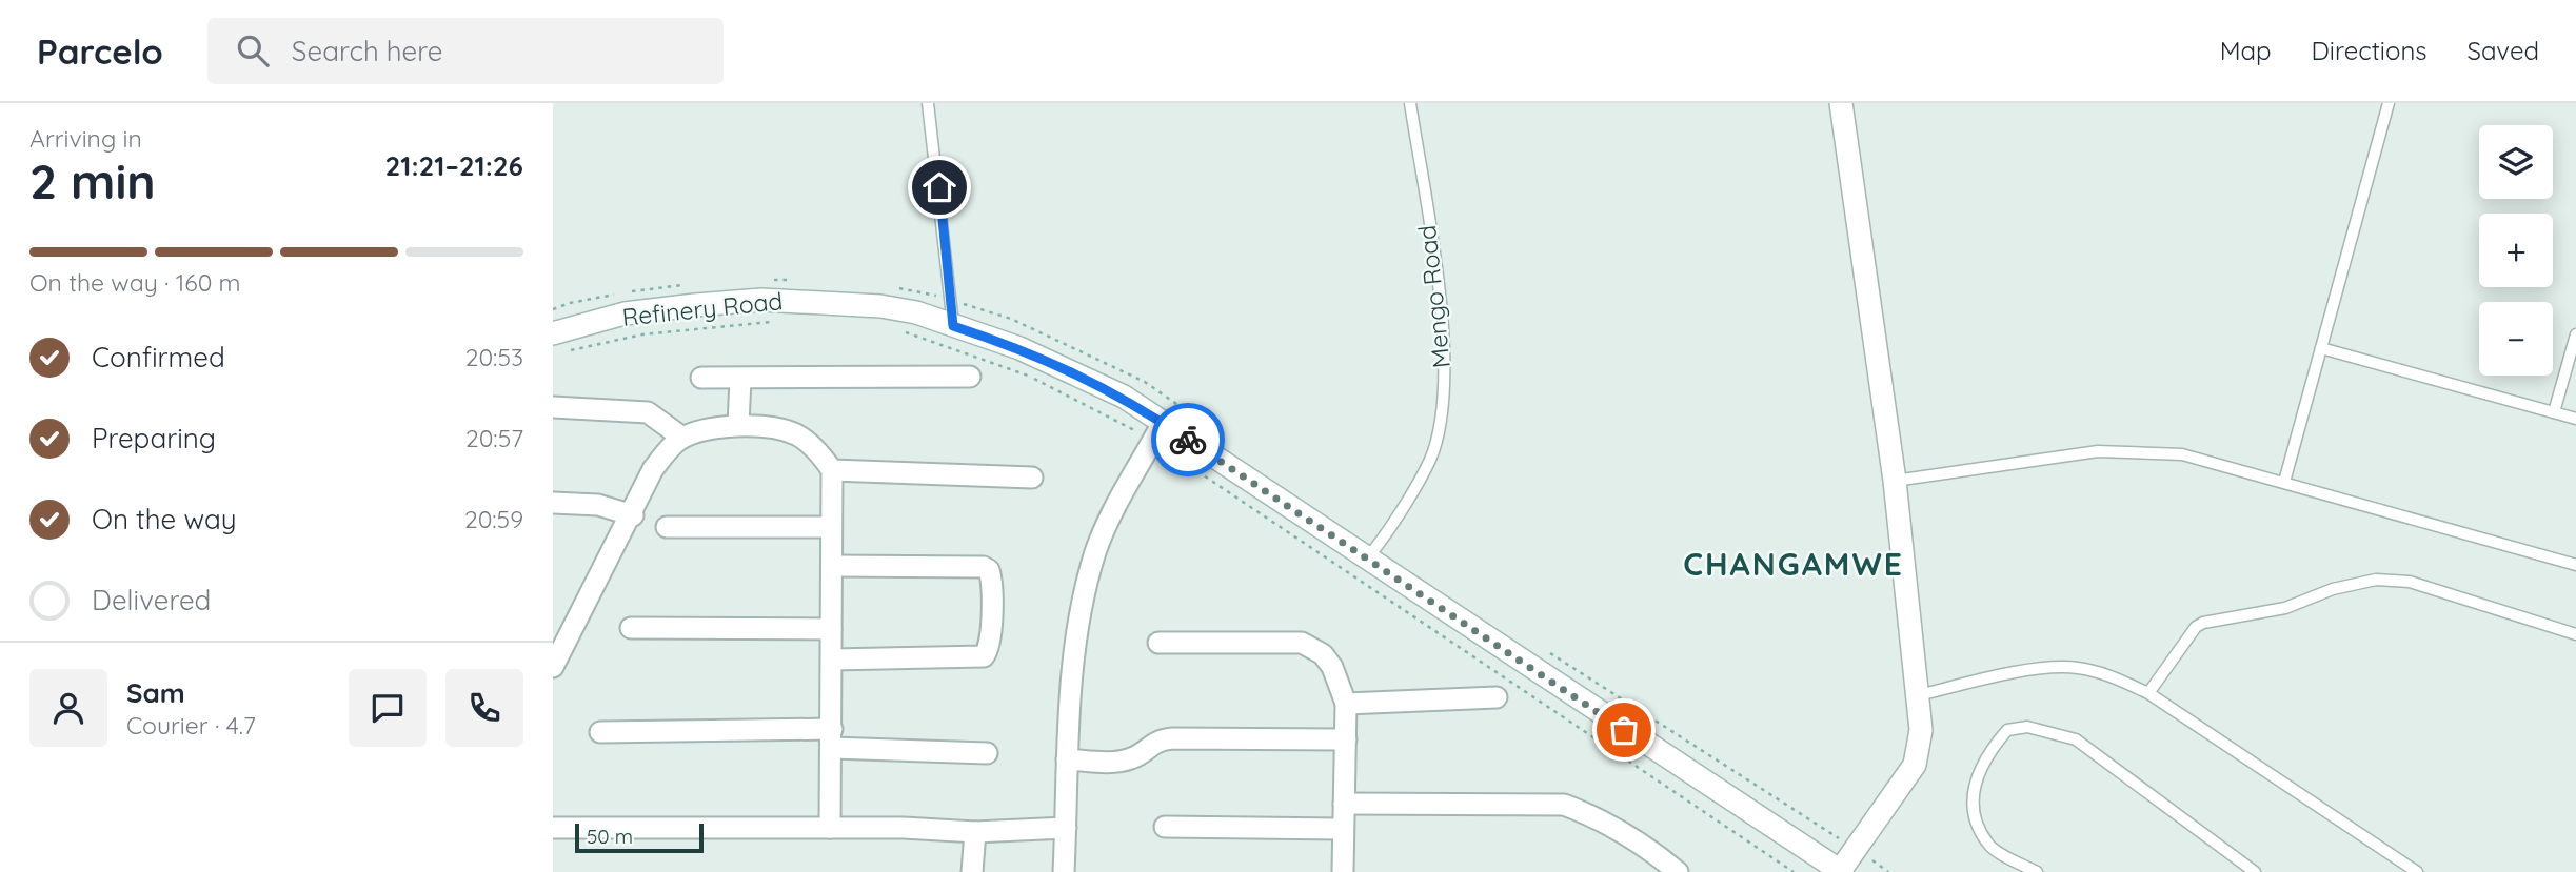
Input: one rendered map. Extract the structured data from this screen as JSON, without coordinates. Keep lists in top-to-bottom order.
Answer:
{
  "streets": {
    "main road": ["Refinery Road"],
    "lane": ["Mengo Road"]
  },
  "crossings": [
    ["Mengo Road", "Refinery Road"]
  ],
  "districts": ["CHANGAMWE"],
  "scale_bar": "50 m",
  "page": {
    "header": "Parcelo",
    "search": "Search here",
    "nav": ["Map", "Directions", "Saved"],
    "heading": ["2 min", "Arriving in", "21:21–21:26"],
    "panel": ["Sam", "Courier · 4.7"],
    "map_buttons": ["+", "−"],
    "bar": "On the way · 160 m",
    "list": [
      ["Confirmed", "20:53"],
      ["Preparing", "20:57"],
      ["On the way", "20:59"],
      "Delivered"
    ],
    "scale": "50 m"
  }
}
